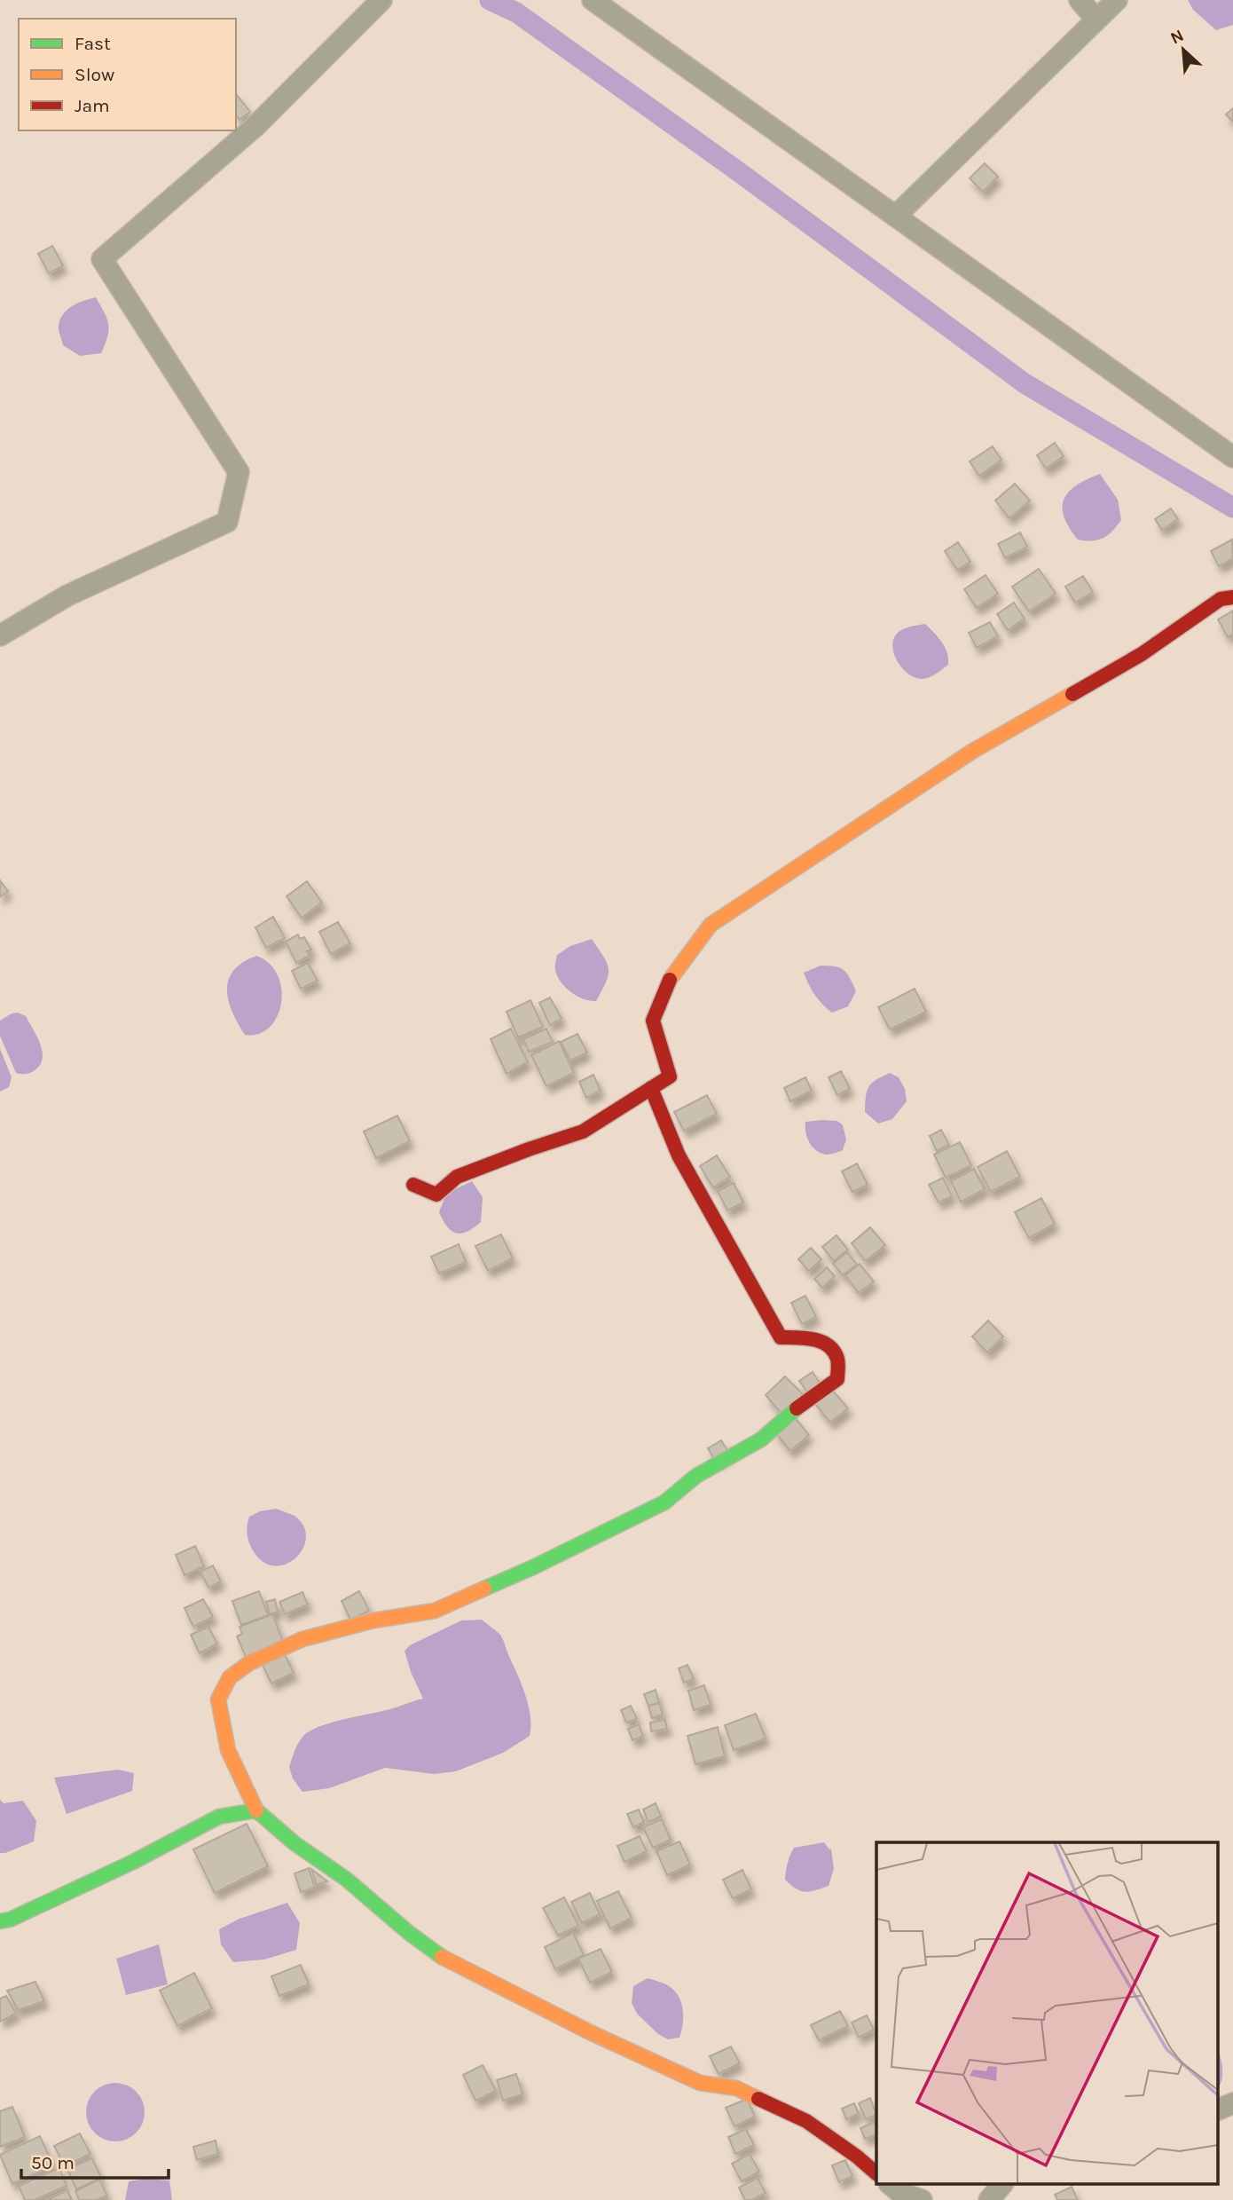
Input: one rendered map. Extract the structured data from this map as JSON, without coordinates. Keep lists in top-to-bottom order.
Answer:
{
  "legend": ["Fast", "Slow", "Jam"],
  "scale_bar": "50 m",
  "north": "top left"
}
